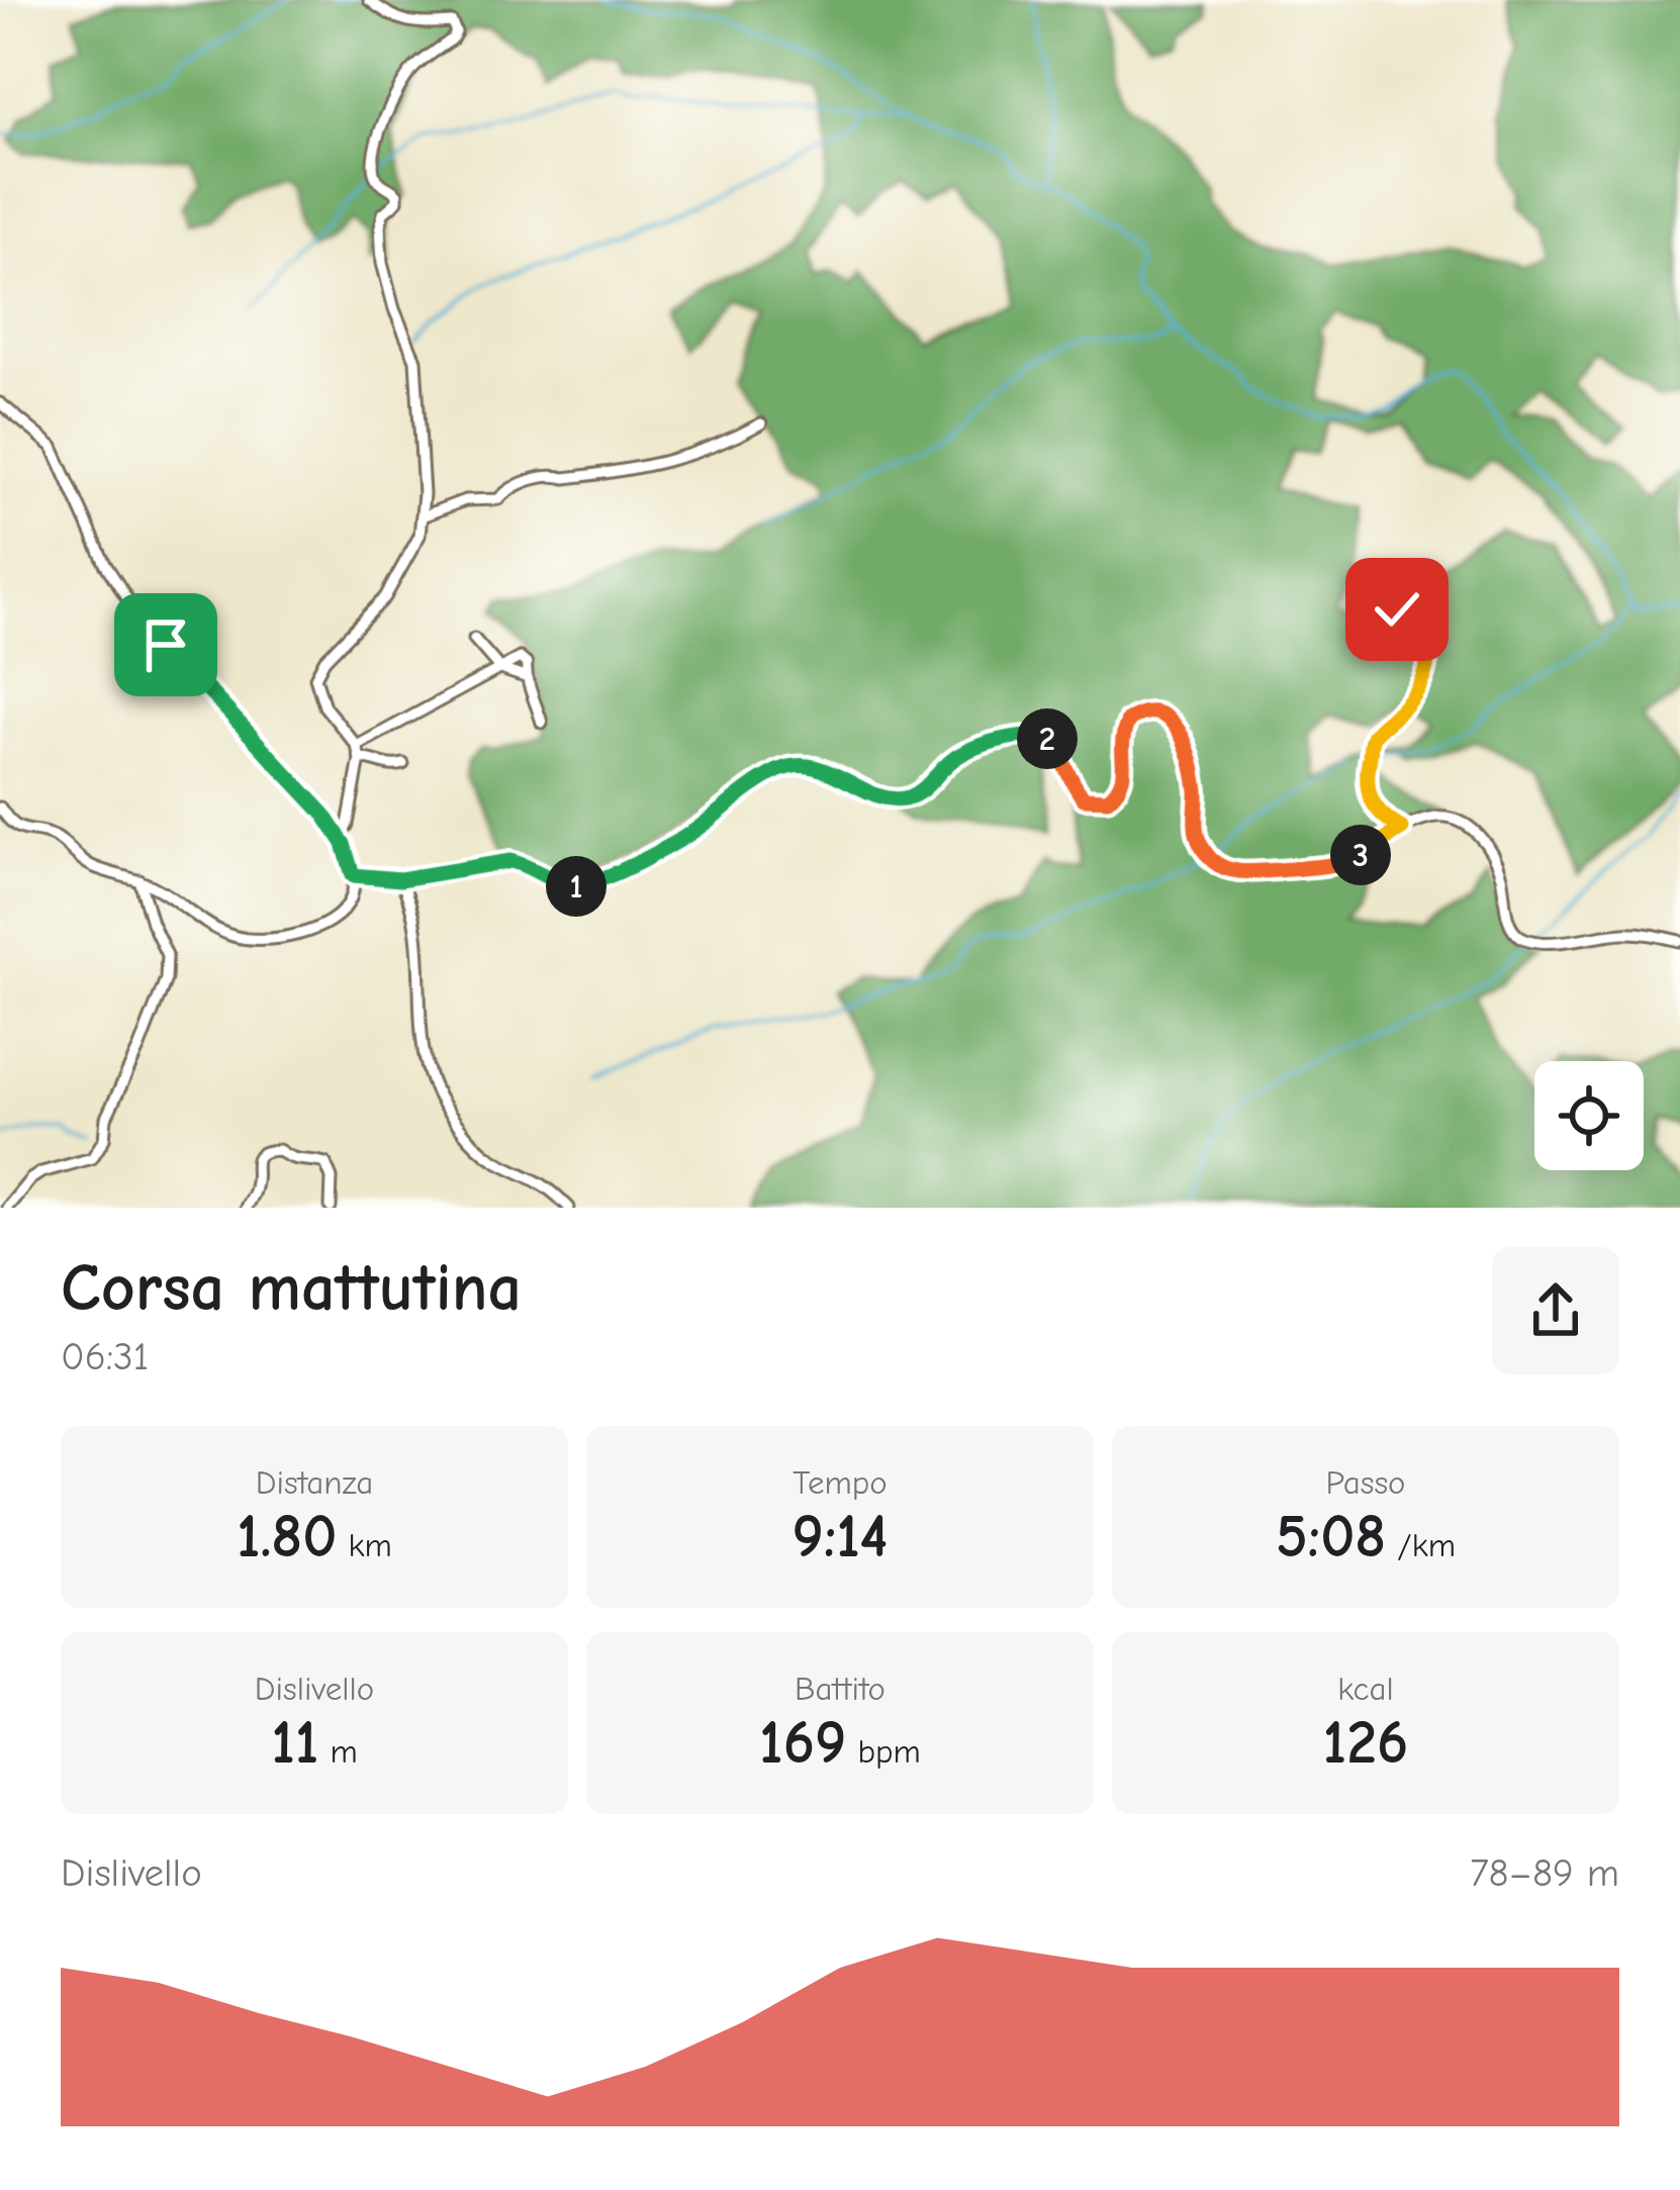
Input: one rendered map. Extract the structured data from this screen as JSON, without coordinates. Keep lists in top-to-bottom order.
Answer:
{
  "page": {
    "pins": ["2", "3", "1"],
    "heading": ["Corsa mattutina", "06:31"],
    "stats": [
      ["Distanza", "1.80 km"],
      ["Tempo", "9:14"],
      ["Passo", "5:08 /km"],
      ["Dislivello", "11 m"],
      ["Battito", "169 bpm"],
      ["kcal", "126"]
    ],
    "chart": ["Dislivello", "78–89 m"]
  }
}
